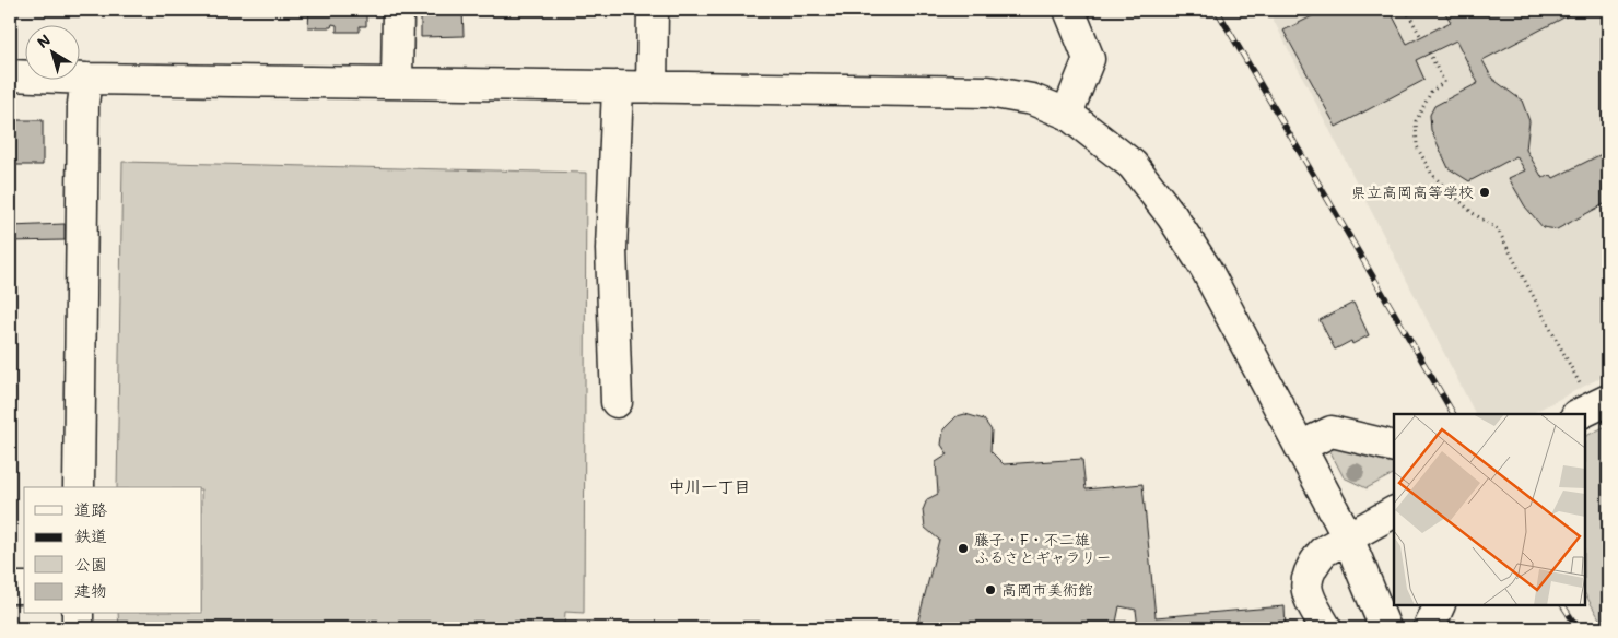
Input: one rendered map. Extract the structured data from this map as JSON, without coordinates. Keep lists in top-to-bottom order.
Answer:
{
  "districts": ["中川一丁目"],
  "places": ["県立高岡高等学校", "藤子・F・不二雄 ふるさとギャラリー", "高岡市美術館"],
  "legend": [
    "道路",
    "鉄道",
    "公園",
    "建物"
  ],
  "north": "top left"
}
